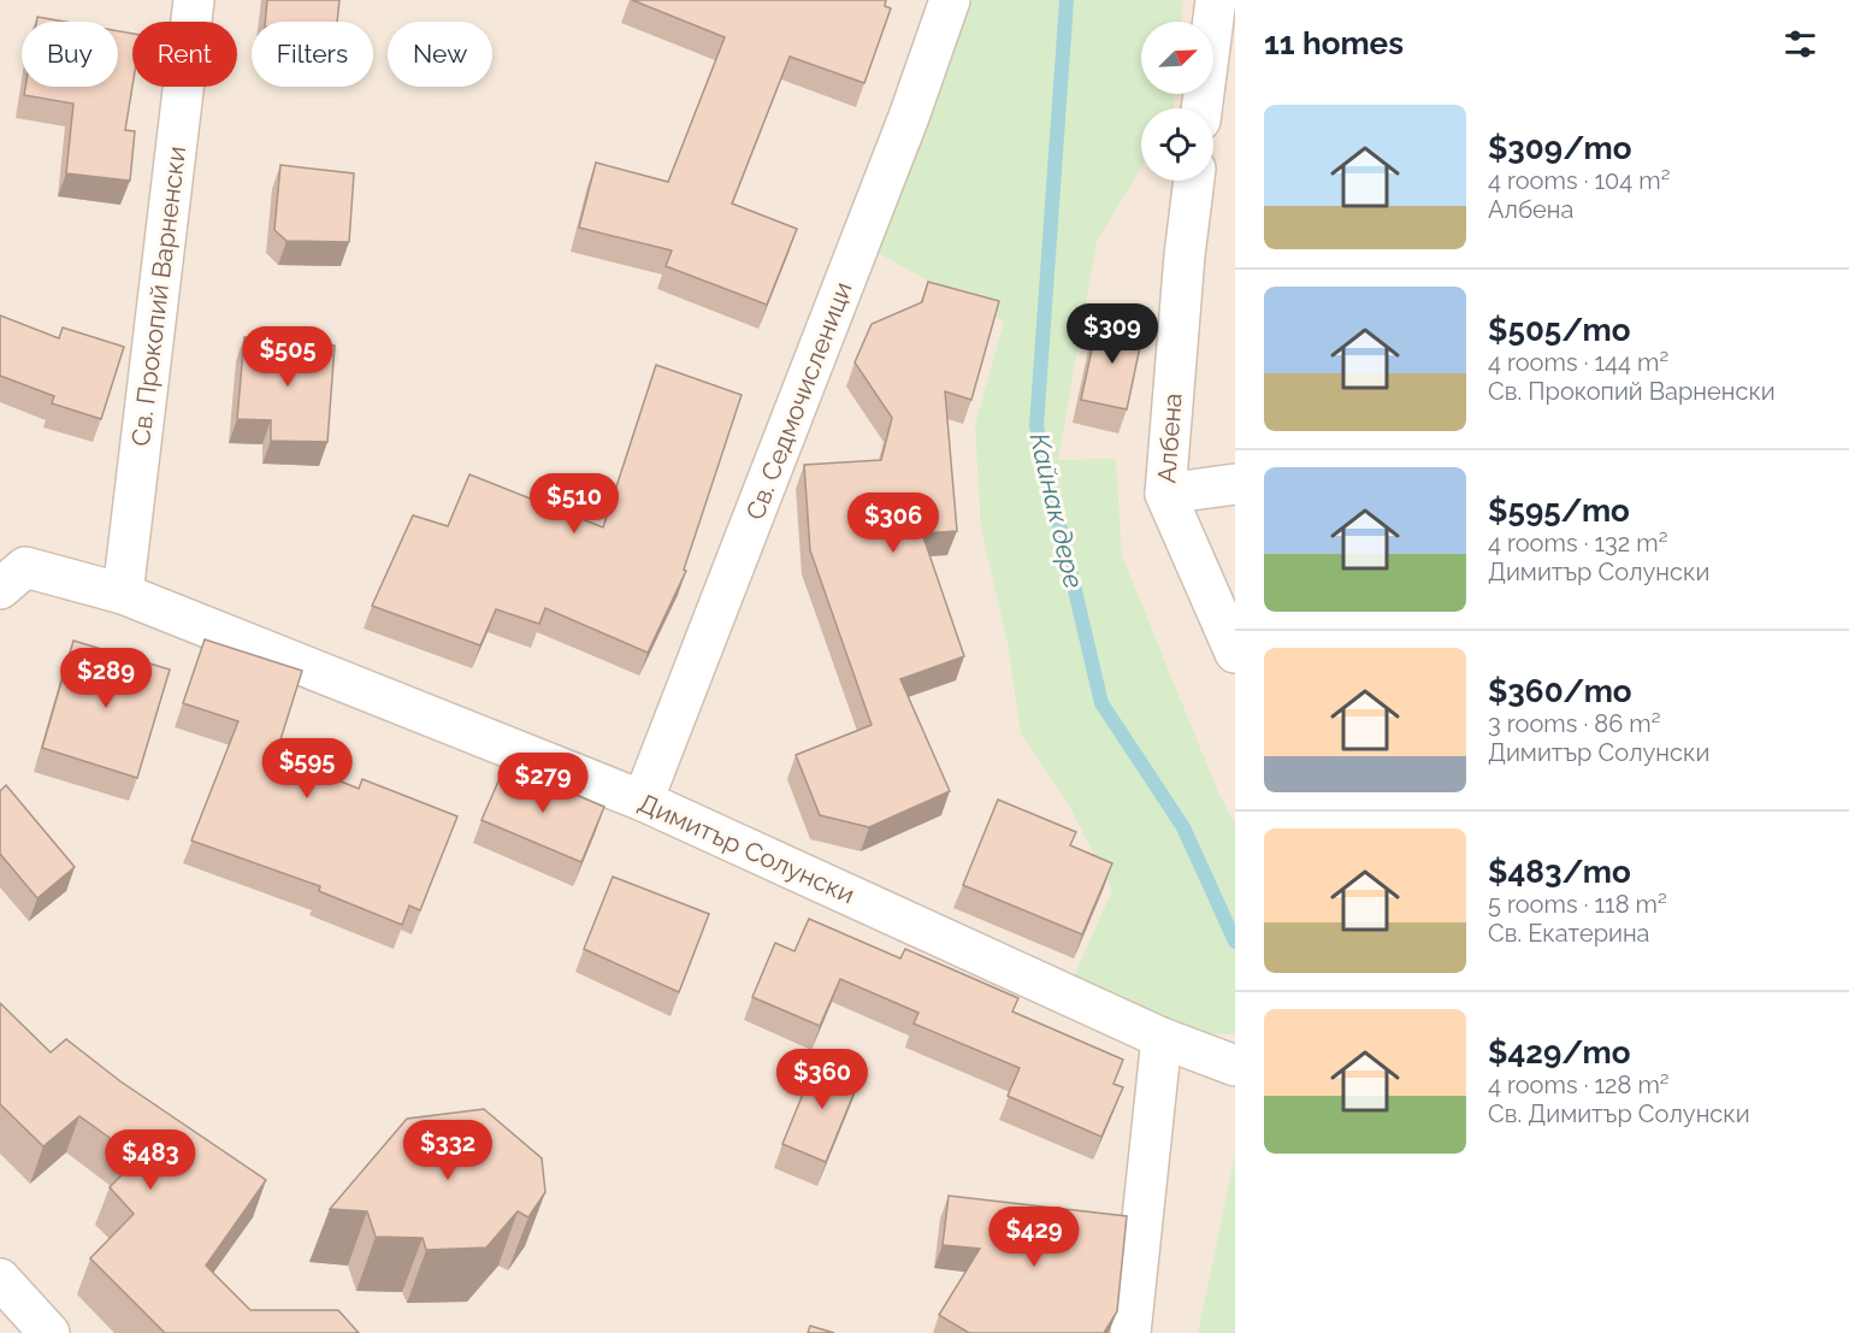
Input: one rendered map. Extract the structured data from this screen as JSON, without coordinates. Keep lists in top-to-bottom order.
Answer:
{
  "streets": {
    "street": [
      "Св. Прокопий Варненски",
      "Св. Седмочисленици",
      "Албена",
      "Димитър Солунски"
    ]
  },
  "crossings": [
    ["Св. Прокопий Варненски", "Димитър Солунски"],
    ["Св. Седмочисленици", "Димитър Солунски"]
  ],
  "water": ["Кайнак дере"],
  "north": "top right",
  "page": {
    "heading": "11 homes",
    "chip": [
      "Buy",
      "Rent",
      "Filters",
      "New"
    ],
    "list": [
      {
        "name": "$309/mo",
        "note": "4 rooms · 104 m² · Албена"
      },
      {
        "name": "$505/mo",
        "note": "4 rooms · 144 m² · Св. Прокопий Варненски"
      },
      {
        "name": "$595/mo",
        "note": "4 rooms · 132 m² · Димитър Солунски"
      },
      {
        "name": "$360/mo",
        "note": "3 rooms · 86 m² · Димитър Солунски"
      },
      {
        "name": "$483/mo",
        "note": "5 rooms · 118 m² · Св. Екатерина"
      },
      {
        "name": "$429/mo",
        "note": "4 rooms · 128 m² · Св. Димитър Солунски"
      }
    ],
    "price": [
      "$309",
      "$505",
      "$510",
      "$306",
      "$289",
      "$595",
      "$279",
      "$360",
      "$332",
      "$483",
      "$429"
    ]
  }
}
